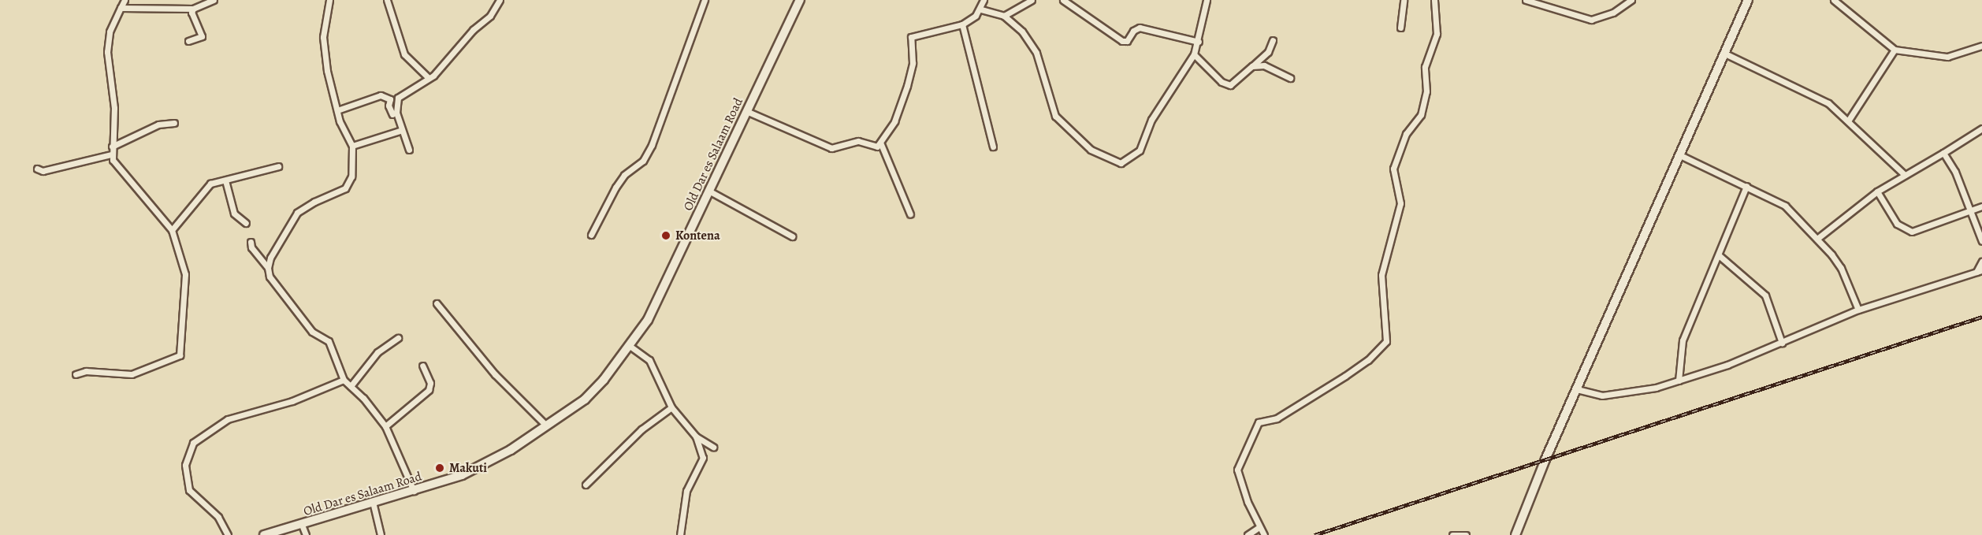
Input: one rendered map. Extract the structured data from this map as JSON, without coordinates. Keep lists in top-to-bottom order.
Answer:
{
  "streets": {
    "street": ["Old Dar es Salaam Road"]
  },
  "places": ["Kontena", "Makuti"]
}
